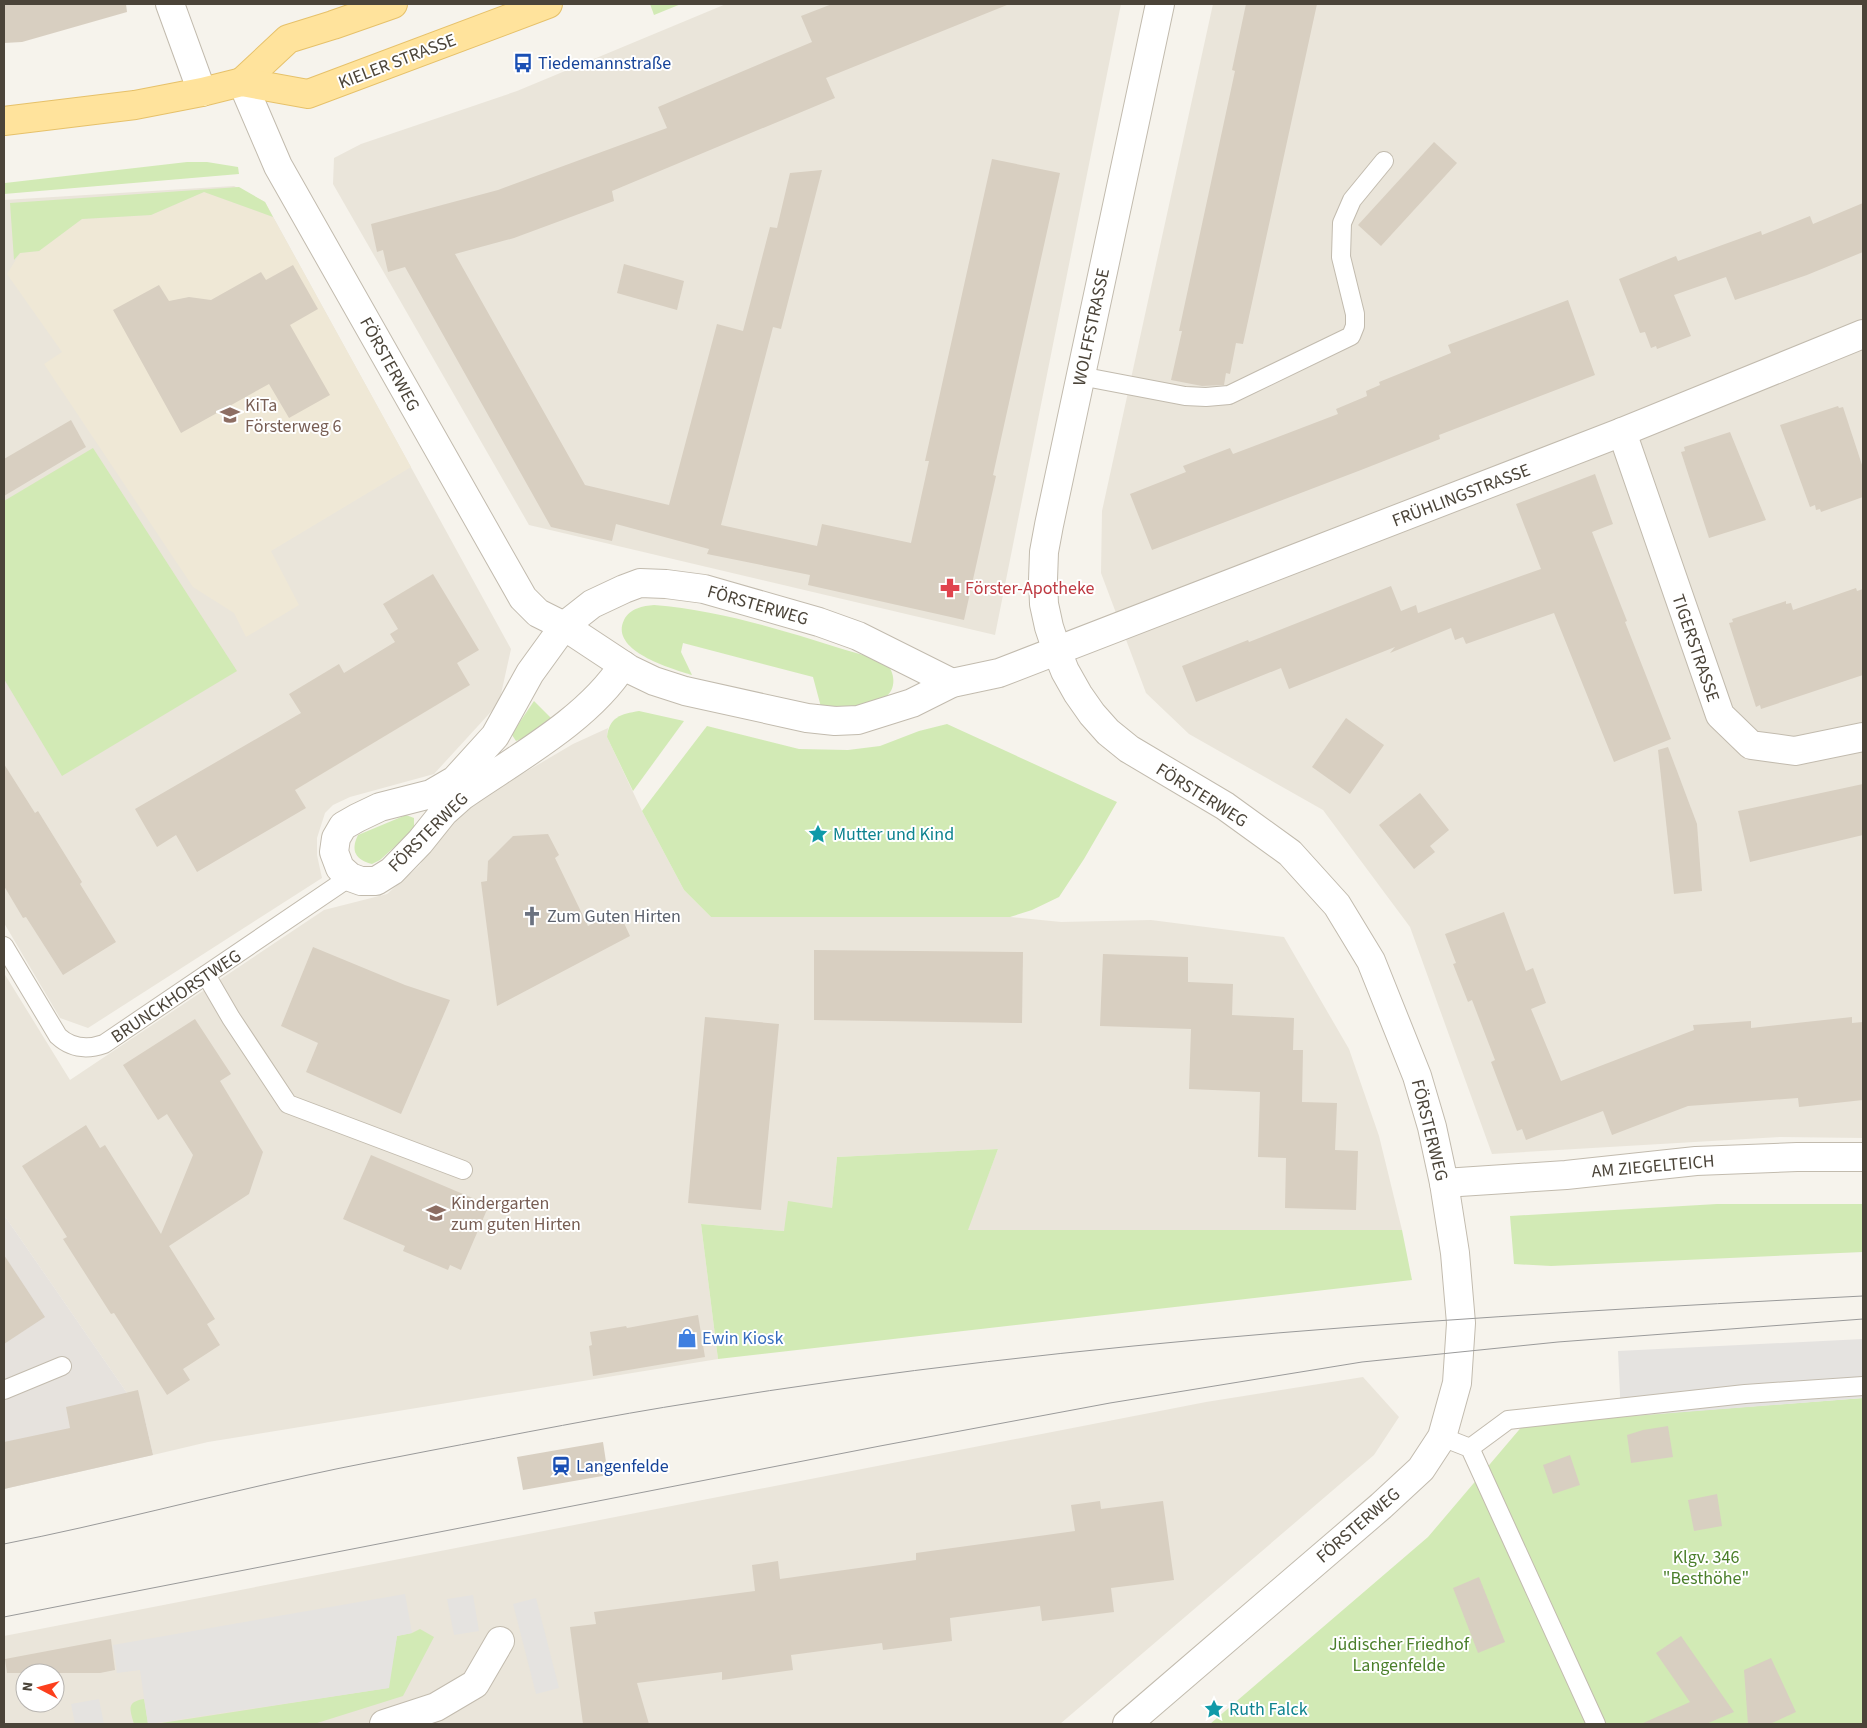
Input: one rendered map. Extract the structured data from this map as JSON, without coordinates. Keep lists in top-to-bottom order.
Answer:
{
  "streets": {
    "main road": ["KIELER STRASSE"],
    "street": [
      "WOLFFSTRASSE",
      "FÖRSTERWEG",
      "FRÜHLINGSTRASSE",
      "TIGERSTRASSE",
      "AM ZIEGELTEICH"
    ],
    "lane": ["BRUNCKHORSTWEG"]
  },
  "crossings": [
    ["KIELER STRASSE", "FÖRSTERWEG"],
    ["WOLFFSTRASSE", "FÖRSTERWEG"],
    ["WOLFFSTRASSE", "FRÜHLINGSTRASSE"],
    ["FÖRSTERWEG", "FRÜHLINGSTRASSE"],
    ["FÖRSTERWEG", "BRUNCKHORSTWEG"],
    ["FÖRSTERWEG", "AM ZIEGELTEICH"],
    ["FRÜHLINGSTRASSE", "TIGERSTRASSE"]
  ],
  "parks": ["Klgv. 346 \"Besthöhe\"", "Jüdischer Friedhof Langenfelde"],
  "places": {
    "bus stop": ["Tiedemannstraße"],
    "school or university": ["KiTa Försterweg 6", "Kindergarten zum guten Hirten"],
    "pharmacy": ["Förster-Apotheke"],
    "place": ["Mutter und Kind", "Ruth Falck"],
    "church": ["Zum Guten Hirten"],
    "shop": ["Ewin Kiosk"],
    "station": ["Langenfelde"]
  },
  "north": "left"
}
